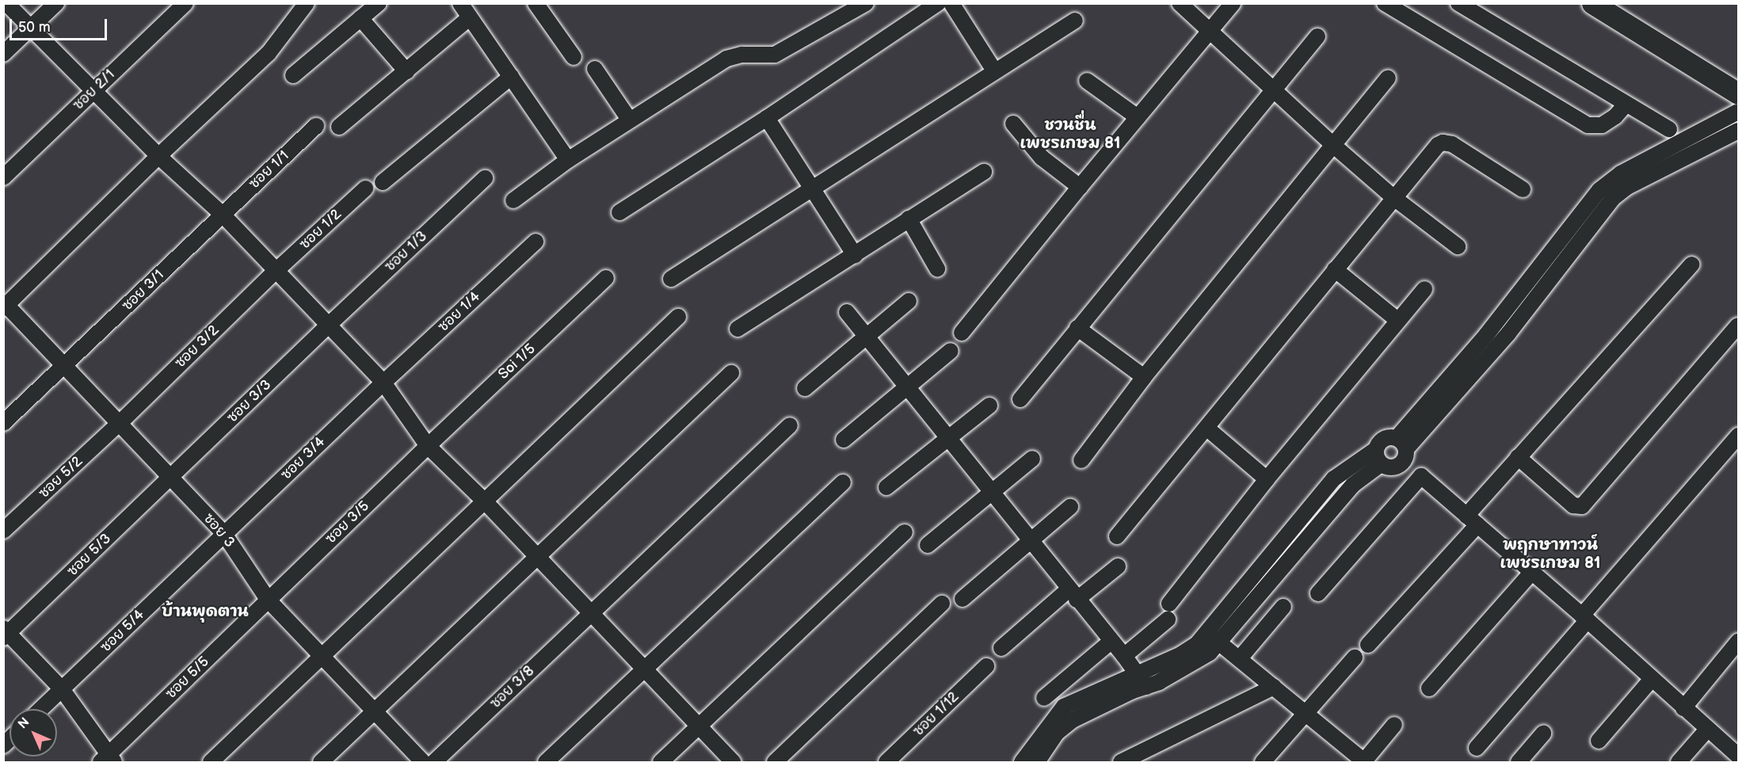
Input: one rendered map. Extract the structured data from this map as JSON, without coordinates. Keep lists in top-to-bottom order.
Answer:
{
  "streets": {
    "street": [
      "ซอย 2/1",
      "ซอย 1/1",
      "ซอย 1/2",
      "ซอย 1/3",
      "ซอย 3/1",
      "ซอย 1/4",
      "ซอย 3/2",
      "Soi 1/5",
      "ซอย 3/3",
      "ซอย 3/4",
      "ซอย 5/2",
      "ซอย 3/5",
      "ซอย 3",
      "ซอย 5/3",
      "ซอย 5/4",
      "ซอย 5/5",
      "ซอย 3/8",
      "ซอย 1/12"
    ]
  },
  "crossings": [
    ["ซอย 1/1", "ซอย 3/1"],
    ["ซอย 1/2", "ซอย 3/2"],
    ["ซอย 1/3", "ซอย 3/3"],
    ["ซอย 3/1", "ซอย 3"],
    ["ซอย 1/4", "ซอย 3/4"],
    ["ซอย 3/2", "ซอย 5/2"],
    ["ซอย 3/2", "ซอย 3"],
    ["Soi 1/5", "ซอย 3/5"],
    ["ซอย 3/3", "ซอย 3"],
    ["ซอย 3/3", "ซอย 5/3"],
    ["ซอย 3/4", "ซอย 3"],
    ["ซอย 3/4", "ซอย 5/4"],
    ["ซอย 5/2", "ซอย 3"],
    ["ซอย 3/5", "ซอย 3"],
    ["ซอย 3/5", "ซอย 5/5"],
    ["ซอย 3", "ซอย 5/3"],
    ["ซอย 3", "ซอย 5/4"],
    ["ซอย 3", "ซอย 5/5"]
  ],
  "districts": ["ชวนชื่น เพชรเกษม 81", "พฤกษาทาวน์ เพชรเกษม 81", "บ้านพุดตาน"],
  "scale_bar": "50 m",
  "north": "top left"
}
